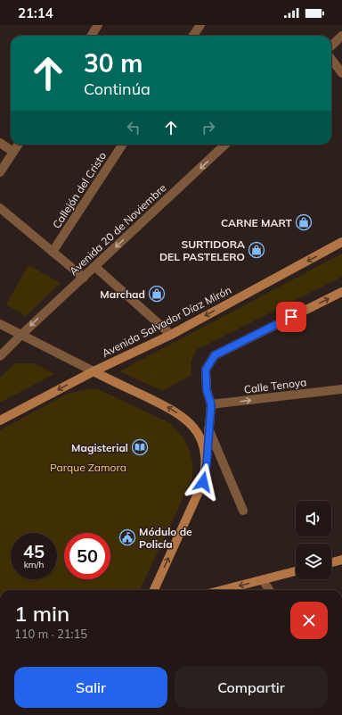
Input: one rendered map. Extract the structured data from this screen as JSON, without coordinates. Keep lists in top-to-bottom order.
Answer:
{
  "streets": {
    "main road": ["Avenida Salvador Díaz Mirón"],
    "street": ["Callejón del Cristo", "Avenida 20 de Noviembre", "Calle Tenoya"]
  },
  "one_way": ["Avenida 20 de Noviembre", "Avenida Salvador Díaz Mirón", "Calle Tenoya"],
  "parks": ["Parque Zamora"],
  "places": {
    "shop": ["CARNE MART", "SURTIDORA DEL PASTELERO", "Marchad"],
    "library": ["Magisterial"],
    "public building": ["Módulo de Policía"]
  },
  "page": {
    "status": "21:14",
    "turn": ["30 m", "Continúa"],
    "speed": "45 km/h",
    "limit": "50",
    "heading": ["1 min", "110 m · 21:15"],
    "buttons": ["Salir", "Compartir"]
  }
}
